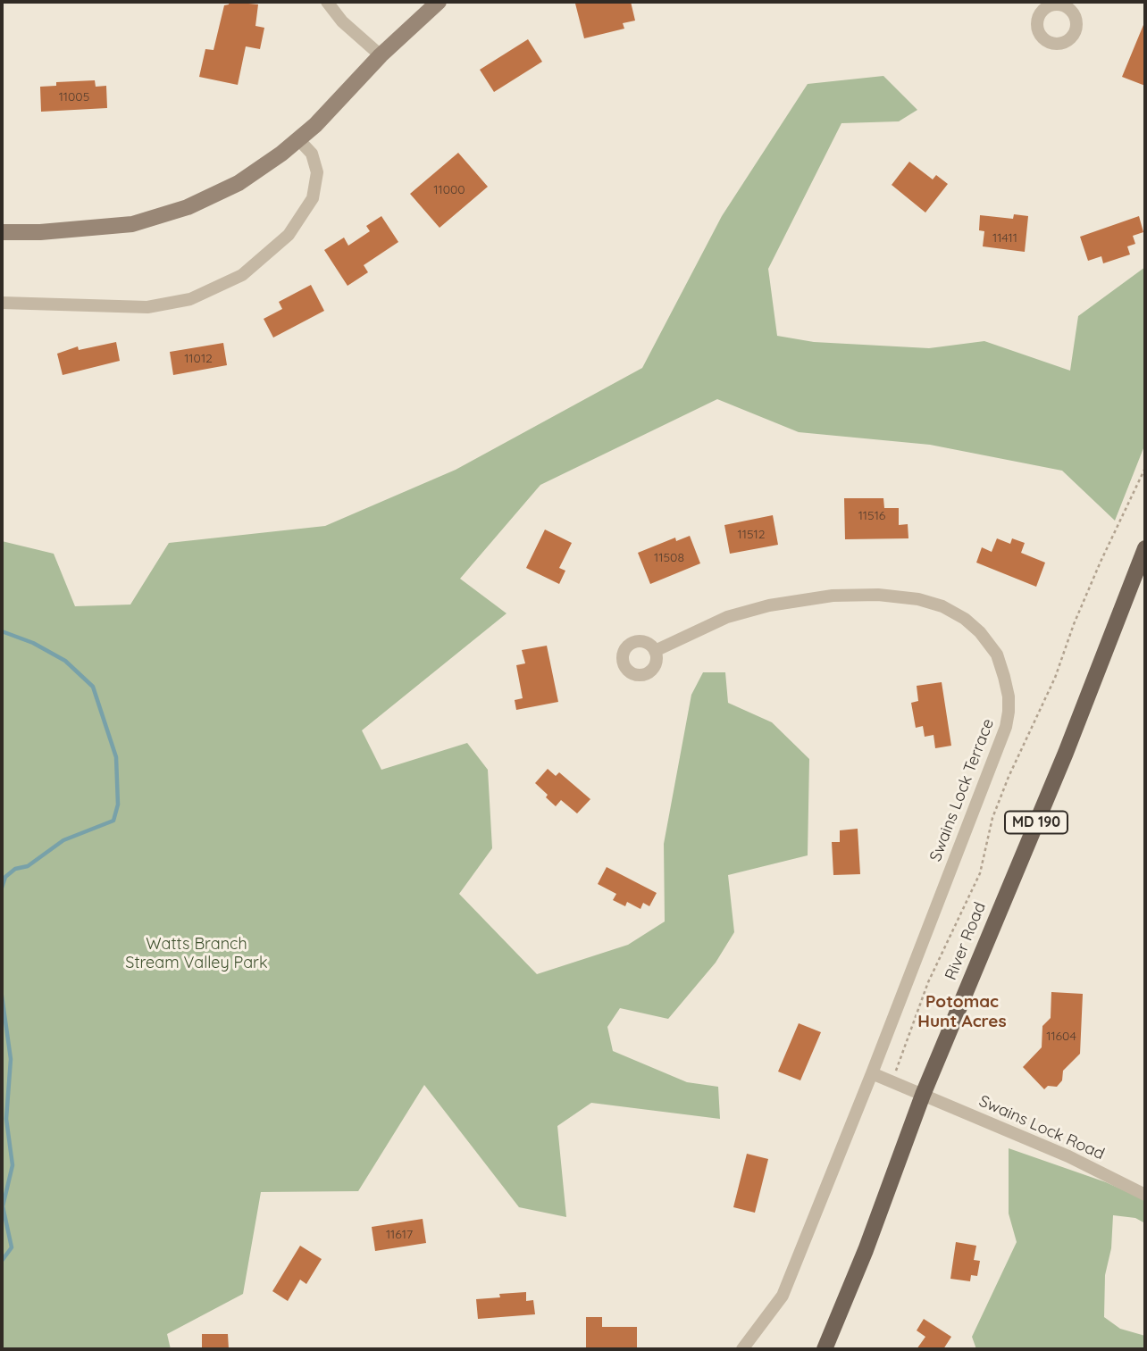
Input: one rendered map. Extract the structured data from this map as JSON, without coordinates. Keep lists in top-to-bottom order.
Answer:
{
  "streets": {
    "main road": ["MD 190", "River Road"],
    "street": ["Swains Lock Terrace", "Swains Lock Road"]
  },
  "crossings": [
    ["River Road", "Swains Lock Road"]
  ],
  "districts": ["Potomac Hunt Acres"],
  "parks": ["Watts Branch Stream Valley Park"],
  "house_numbers": [
    "11005",
    "11000",
    "11411",
    "11012",
    "11516",
    "11512",
    "11508",
    "11604",
    "11617"
  ]
}
